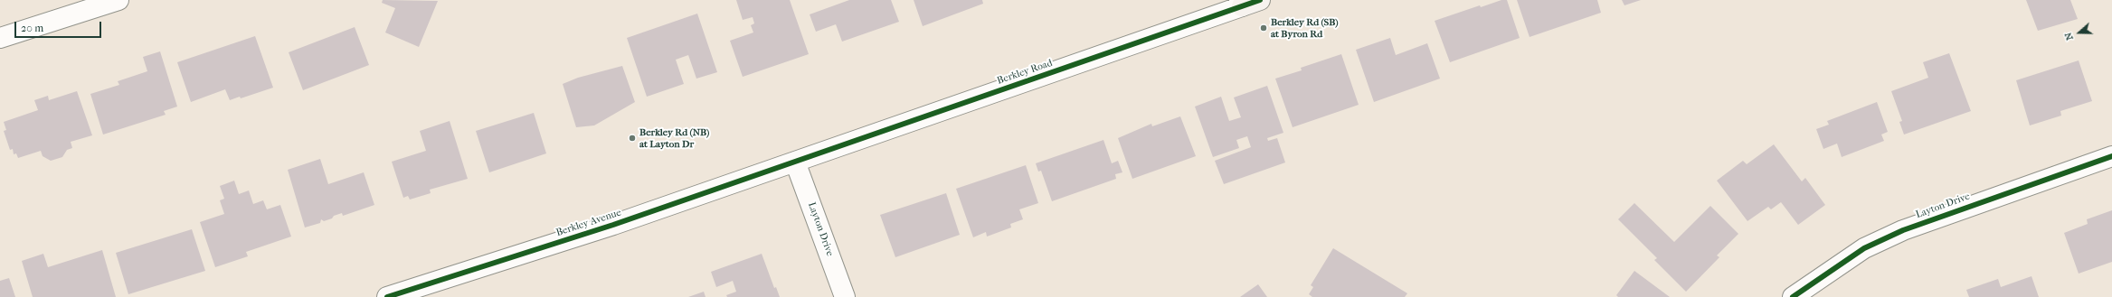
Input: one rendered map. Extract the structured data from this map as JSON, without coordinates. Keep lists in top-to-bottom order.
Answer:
{
  "streets": {
    "street": ["Berkley Road", "Layton Drive", "Berkley Avenue"]
  },
  "crossings": [
    ["Berkley Road", "Layton Drive"],
    ["Berkley Road", "Berkley Avenue"],
    ["Layton Drive", "Berkley Avenue"]
  ],
  "places": ["Berkley Rd (SB) at Byron Rd", "Berkley Rd (NB) at Layton Dr"],
  "scale_bar": "20 m",
  "north": "left"
}
